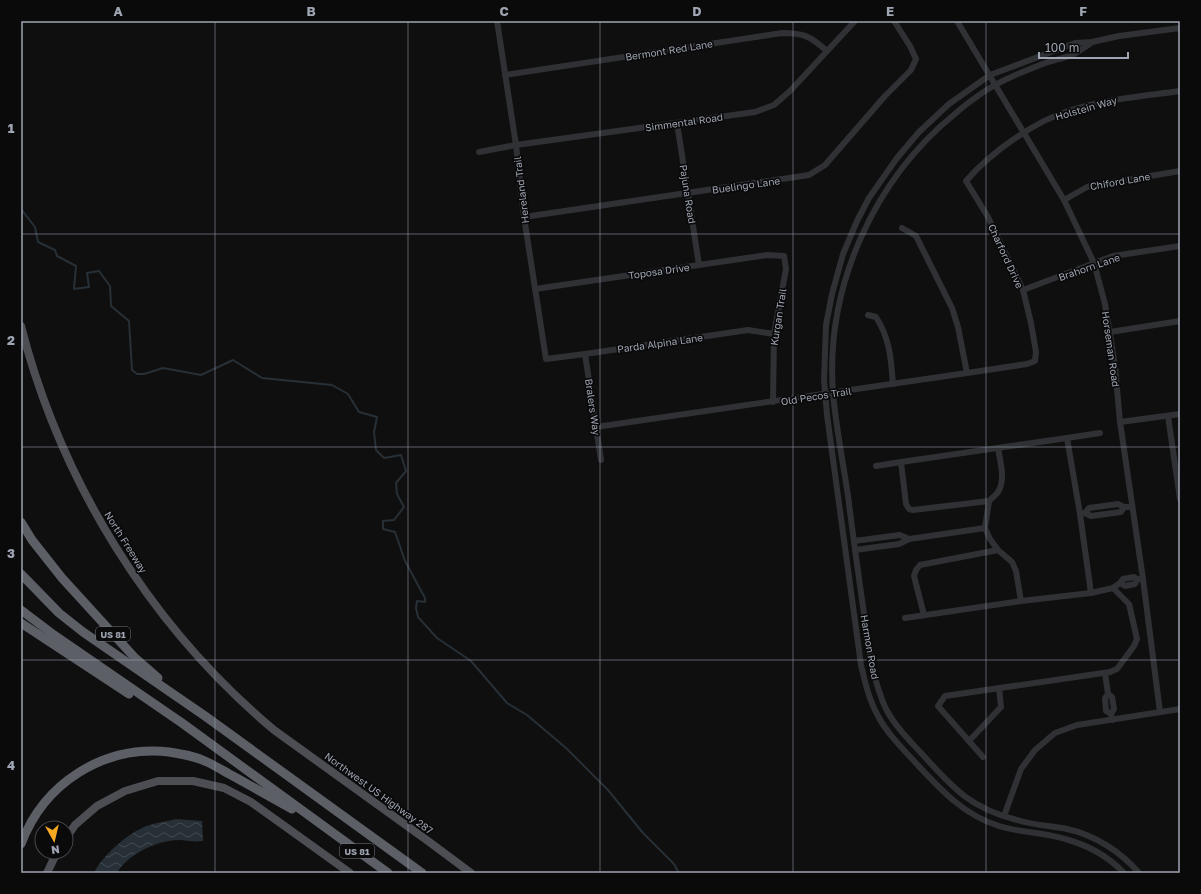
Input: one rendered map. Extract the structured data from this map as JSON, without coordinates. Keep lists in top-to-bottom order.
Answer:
{
  "streets": {
    "highway": ["US 81"],
    "main road": ["North Freeway", "Northwest US Highway 287"],
    "street": [
      "Bermont Red Lane",
      "Holstein Way",
      "Simmental Road",
      "Chiford Lane",
      "Buelingo Lane",
      "Hereland Trail",
      "Pajuna Road",
      "Charford Drive",
      "Brahorn Lane",
      "Toposa Drive",
      "Kurgan Trail",
      "Parda Alpina Lane",
      "Horseman Road",
      "Old Pecos Trail",
      "Bralers Way",
      "Harmon Road"
    ]
  },
  "crossings": [
    ["Bermont Red Lane", "Simmental Road"],
    ["Bermont Red Lane", "Hereland Trail"],
    ["Holstein Way", "Charford Drive"],
    ["Holstein Way", "Horseman Road"],
    ["Simmental Road", "Hereland Trail"],
    ["Simmental Road", "Pajuna Road"],
    ["Chiford Lane", "Horseman Road"],
    ["Buelingo Lane", "Hereland Trail"],
    ["Buelingo Lane", "Pajuna Road"],
    ["Hereland Trail", "Toposa Drive"],
    ["Hereland Trail", "Parda Alpina Lane"],
    ["Pajuna Road", "Toposa Drive"],
    ["Charford Drive", "Brahorn Lane"],
    ["Charford Drive", "Old Pecos Trail"],
    ["Brahorn Lane", "Horseman Road"],
    ["Toposa Drive", "Kurgan Trail"],
    ["Kurgan Trail", "Parda Alpina Lane"],
    ["Kurgan Trail", "Old Pecos Trail"],
    ["Parda Alpina Lane", "Bralers Way"],
    ["Horseman Road", "Harmon Road"],
    ["Old Pecos Trail", "Bralers Way"],
    ["Old Pecos Trail", "Harmon Road"],
    ["North Freeway", "Northwest US Highway 287"]
  ],
  "scale_bar": "100 m",
  "north": "bottom",
  "grid": {
    "columns": [
      "A",
      "B",
      "C",
      "D",
      "E",
      "F"
    ],
    "rows": [
      "1",
      "2",
      "3",
      "4"
    ]
  }
}
